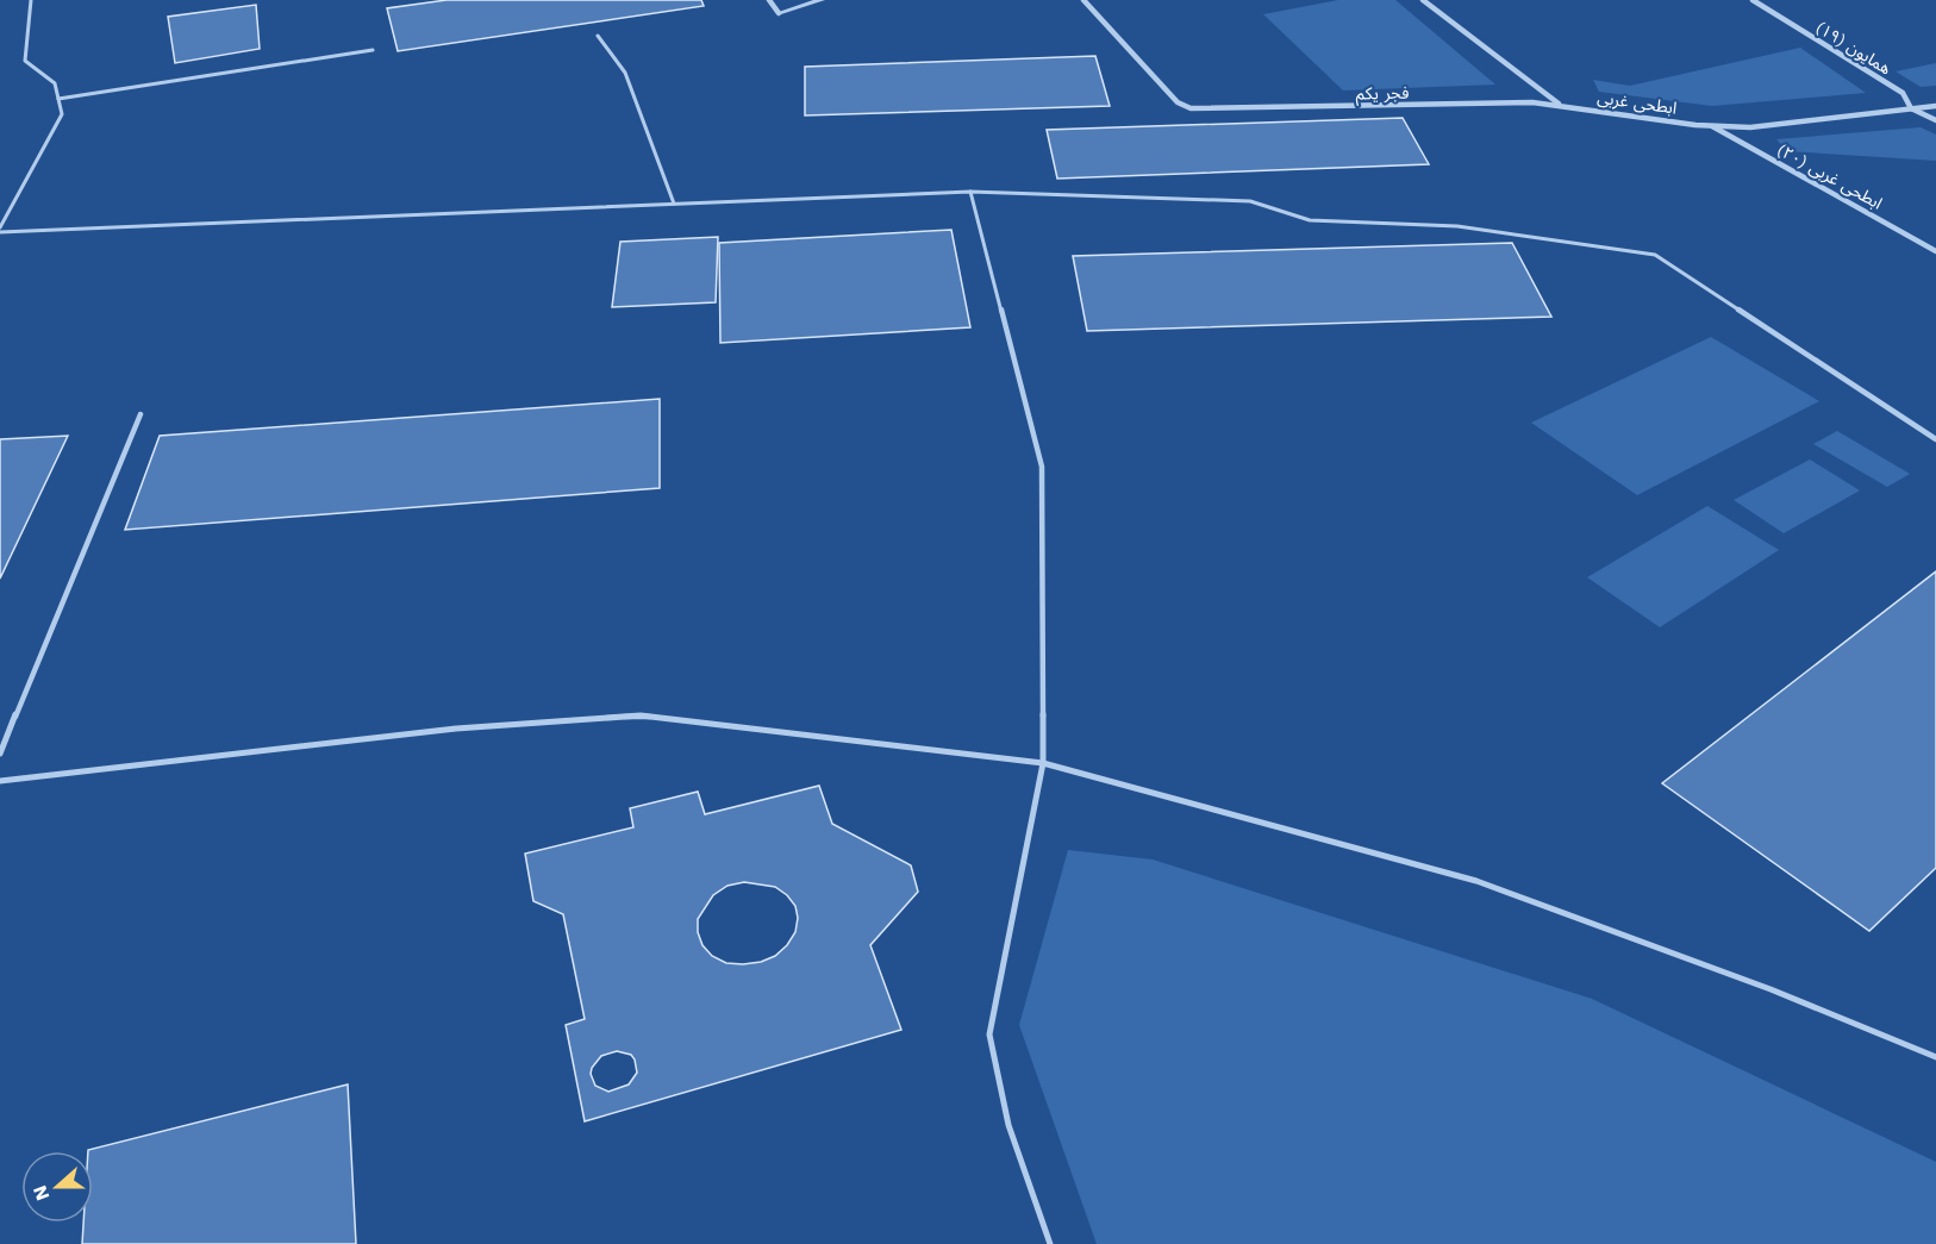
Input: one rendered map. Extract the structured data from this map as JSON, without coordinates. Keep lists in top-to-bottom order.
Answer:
{
  "streets": {
    "street": [
      "همایون (۱۹)",
      "فجر یکم",
      "ابطحی غربی",
      "ابطحی غربی (۲۰)"
    ]
  },
  "crossings": [
    ["فجر یکم", "ابطحی غربی"],
    ["ابطحی غربی", "ابطحی غربی (۲۰)"]
  ],
  "north": "left"
}
